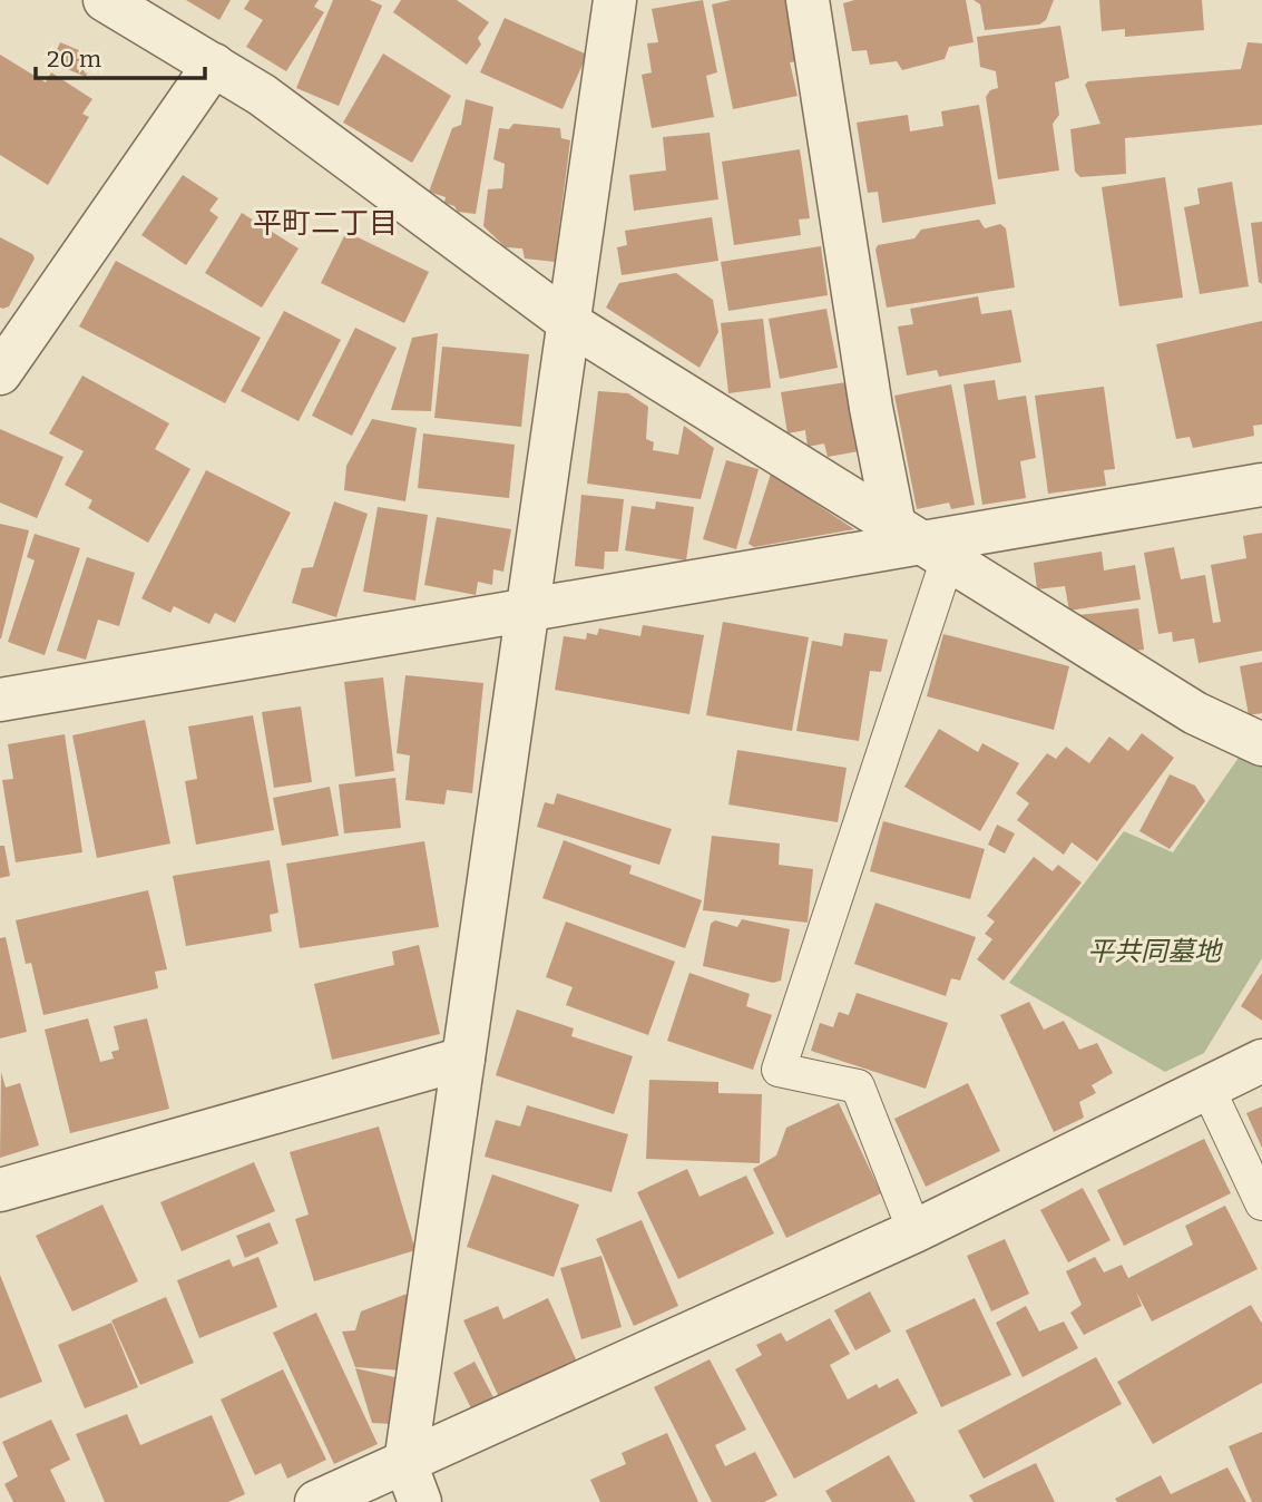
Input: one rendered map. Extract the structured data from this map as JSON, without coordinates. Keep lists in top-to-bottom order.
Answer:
{
  "districts": ["平町二丁目"],
  "parks": ["平共同墓地"],
  "scale_bar": "20 m"
}
